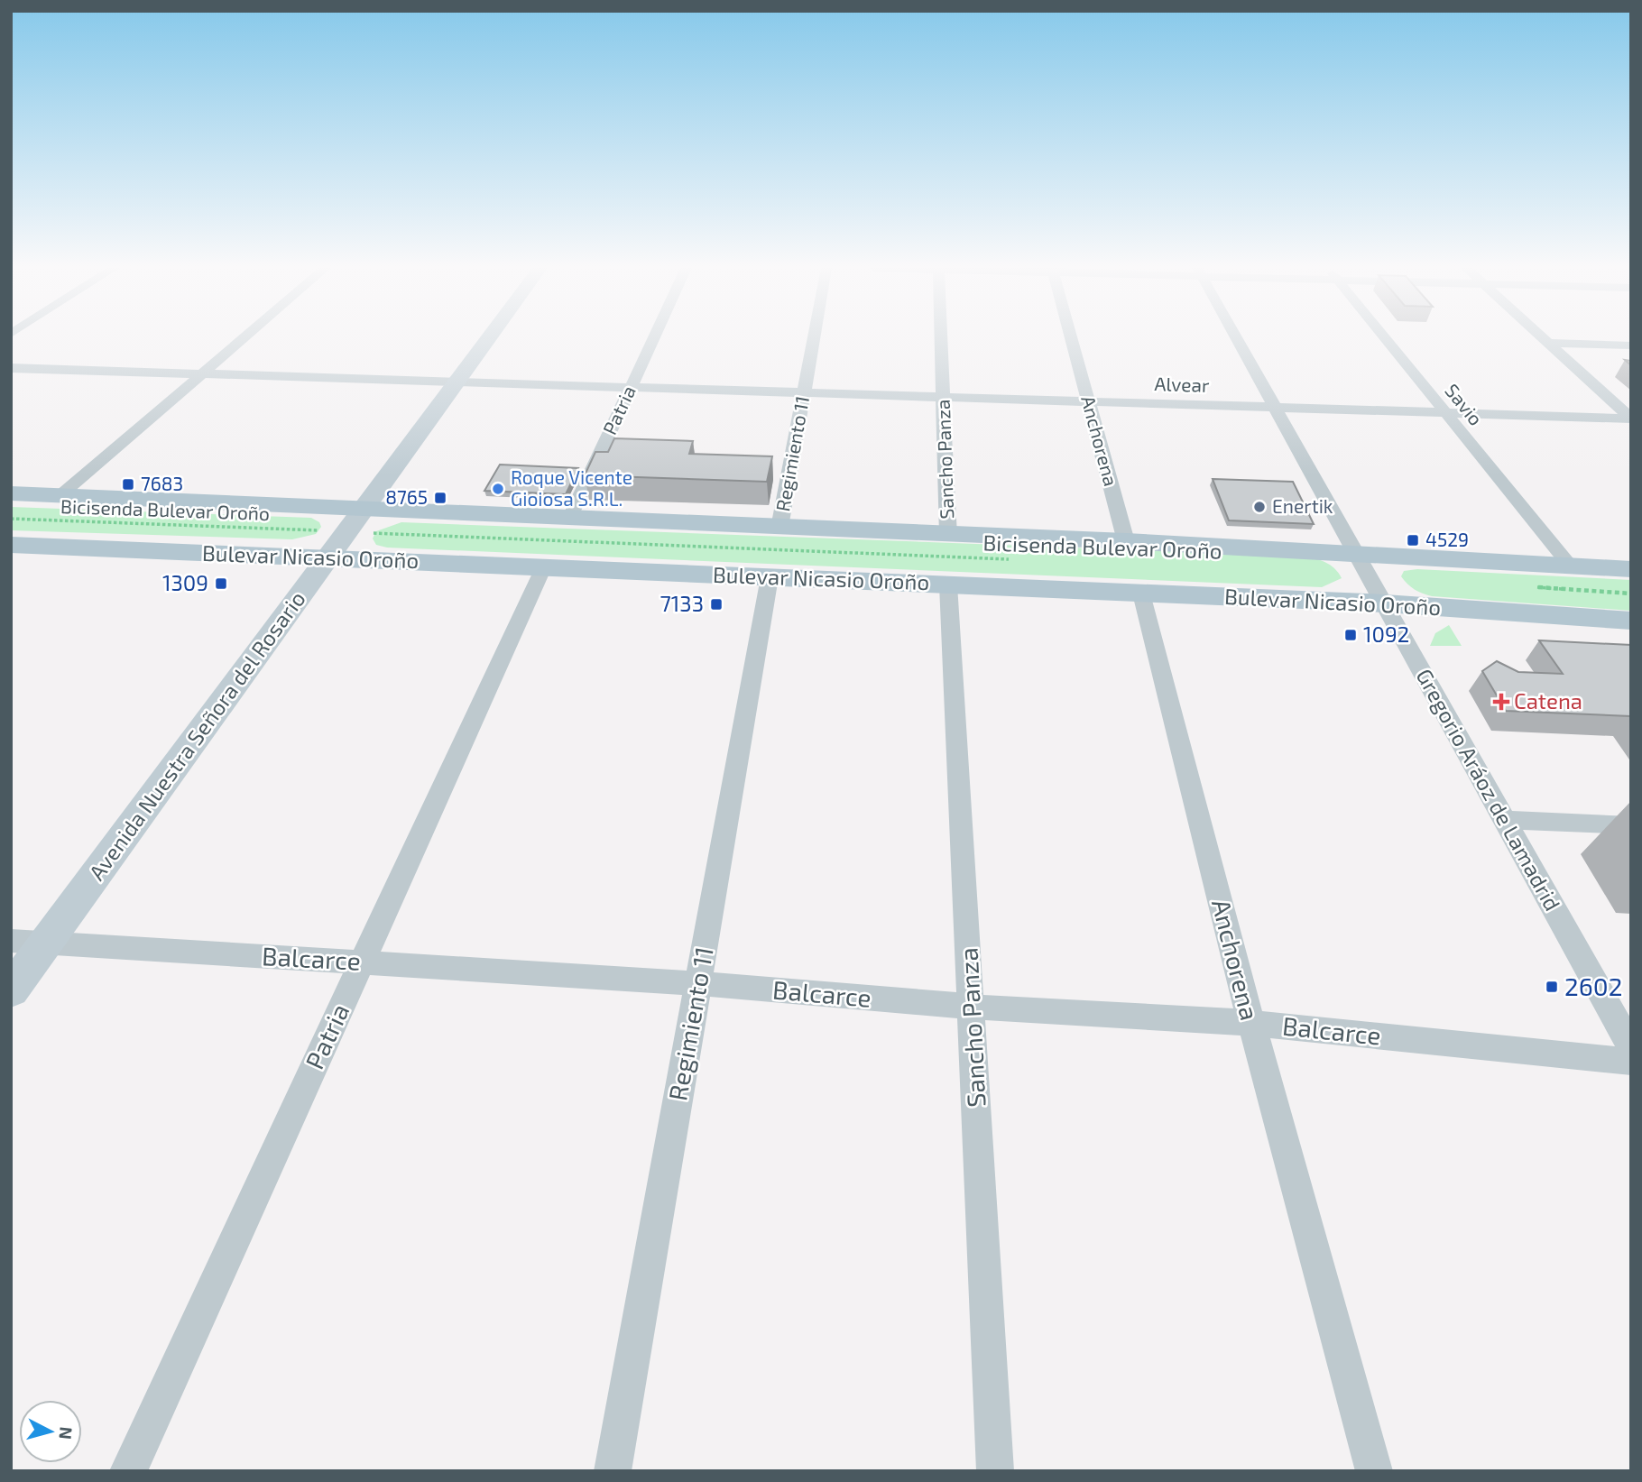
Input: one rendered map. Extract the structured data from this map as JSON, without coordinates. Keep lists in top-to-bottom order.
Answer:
{
  "streets": {
    "main road": ["Bulevar Nicasio Oroño"],
    "street": [
      "Alvear",
      "Savio",
      "Patria",
      "Anchorena",
      "Regimiento 11",
      "Sancho Panza",
      "Avenida Nuestra Señora del Rosario",
      "Gregorio Aráoz de Lamadrid",
      "Balcarce"
    ],
    "path": ["Bicisenda Bulevar Oroño"]
  },
  "crossings": [
    ["Alvear", "Savio"],
    ["Alvear", "Patria"],
    ["Alvear", "Anchorena"],
    ["Alvear", "Regimiento 11"],
    ["Alvear", "Sancho Panza"],
    ["Alvear", "Avenida Nuestra Señora del Rosario"],
    ["Alvear", "Gregorio Aráoz de Lamadrid"],
    ["Patria", "Bulevar Nicasio Oroño"],
    ["Patria", "Balcarce"],
    ["Anchorena", "Bulevar Nicasio Oroño"],
    ["Anchorena", "Balcarce"],
    ["Regimiento 11", "Bulevar Nicasio Oroño"],
    ["Regimiento 11", "Balcarce"],
    ["Sancho Panza", "Bulevar Nicasio Oroño"],
    ["Sancho Panza", "Balcarce"],
    ["Bicisenda Bulevar Oroño", "Bulevar Nicasio Oroño"],
    ["Bicisenda Bulevar Oroño", "Avenida Nuestra Señora del Rosario"],
    ["Bulevar Nicasio Oroño", "Avenida Nuestra Señora del Rosario"],
    ["Bulevar Nicasio Oroño", "Gregorio Aráoz de Lamadrid"],
    ["Avenida Nuestra Señora del Rosario", "Balcarce"]
  ],
  "places": {
    "transit": [
      "7683",
      "8765",
      "4529",
      "1309",
      "7133",
      "1092",
      "2602"
    ],
    "other": ["Roque Vicente Gioiosa S.R.L.", "Enertik"],
    "health": ["Catena"]
  },
  "north": "right"
}
